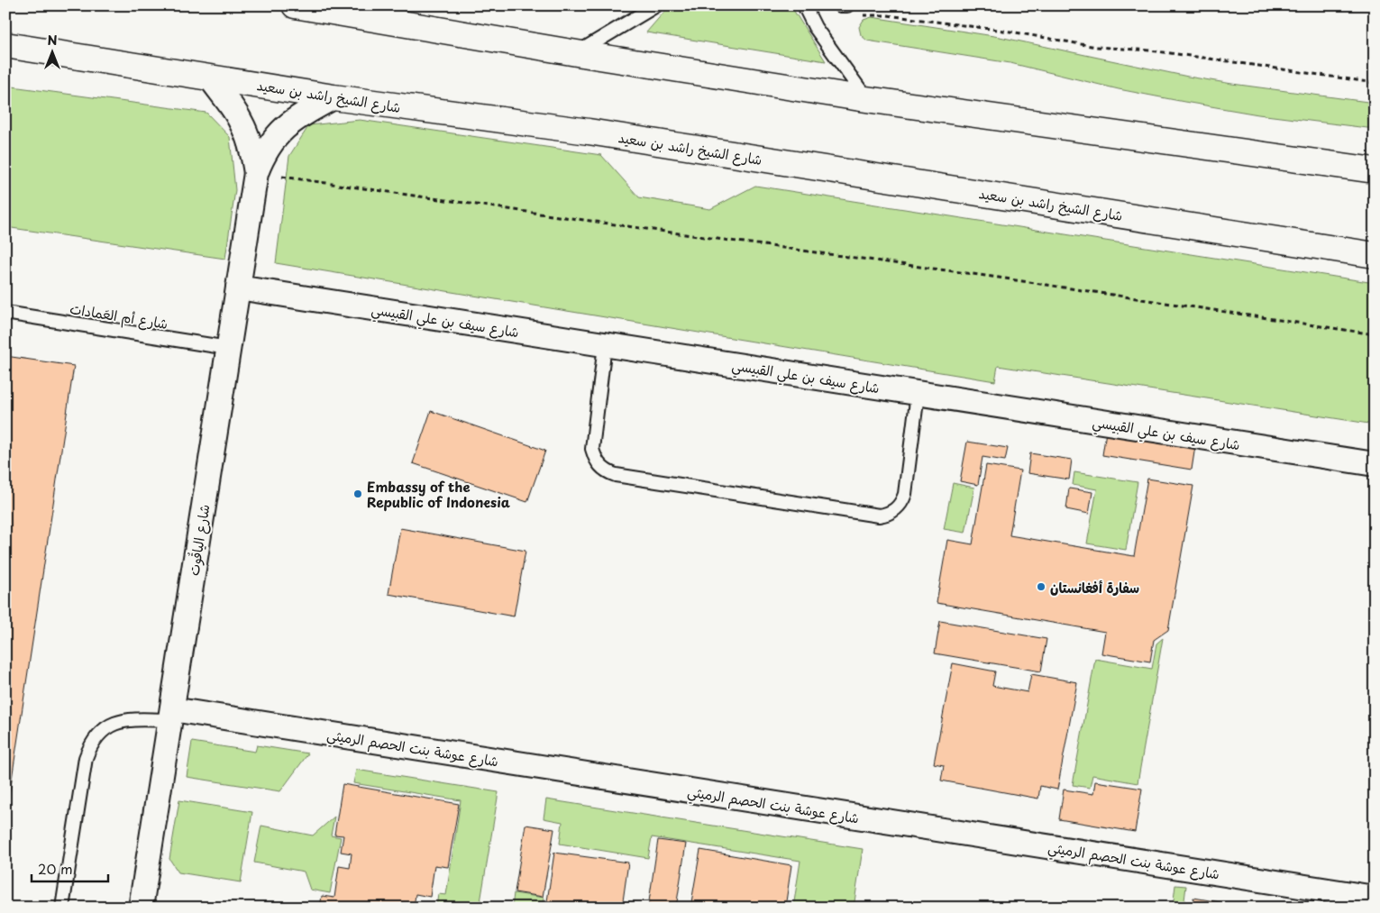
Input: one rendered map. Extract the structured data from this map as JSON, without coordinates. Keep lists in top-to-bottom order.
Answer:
{
  "streets": {
    "main road": ["شارع الشيخ راشد بن سعيد"],
    "street": ["شارع سيف بن علي القبيسي", "شارع الياقُوت", "شارع عوشة بنت الحصم الرميثي"],
    "lane": ["شارع أم العَمادات"]
  },
  "crossings": [
    ["شارع الشيخ راشد بن سعيد", "شارع الياقُوت"],
    ["شارع أم العَمادات", "شارع الياقُوت"],
    ["شارع سيف بن علي القبيسي", "شارع الياقُوت"],
    ["شارع الياقُوت", "شارع عوشة بنت الحصم الرميثي"]
  ],
  "places": ["Embassy of the Republic of Indonesia", "سفارة أفغانستان"],
  "scale_bar": "20 m",
  "north": "top"
}
